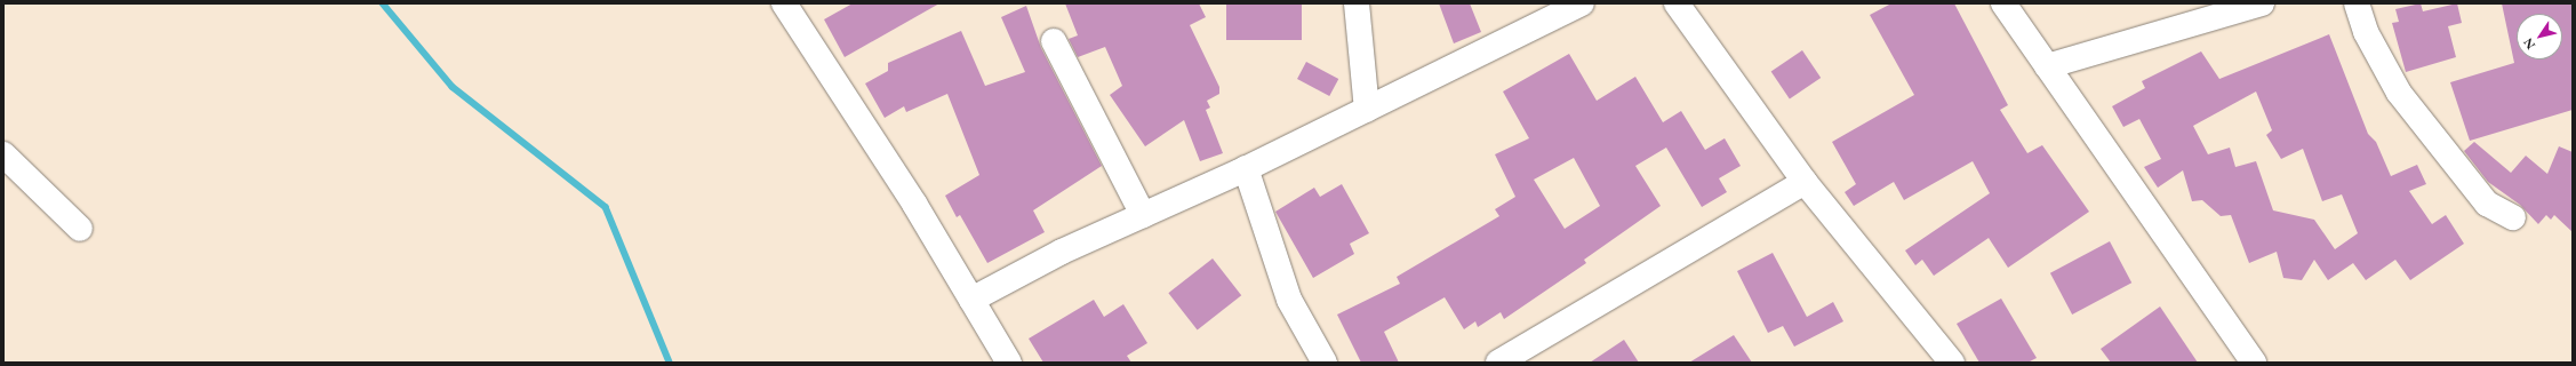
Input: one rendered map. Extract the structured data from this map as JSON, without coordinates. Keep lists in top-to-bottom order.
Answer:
{
  "north": "bottom left"
}
